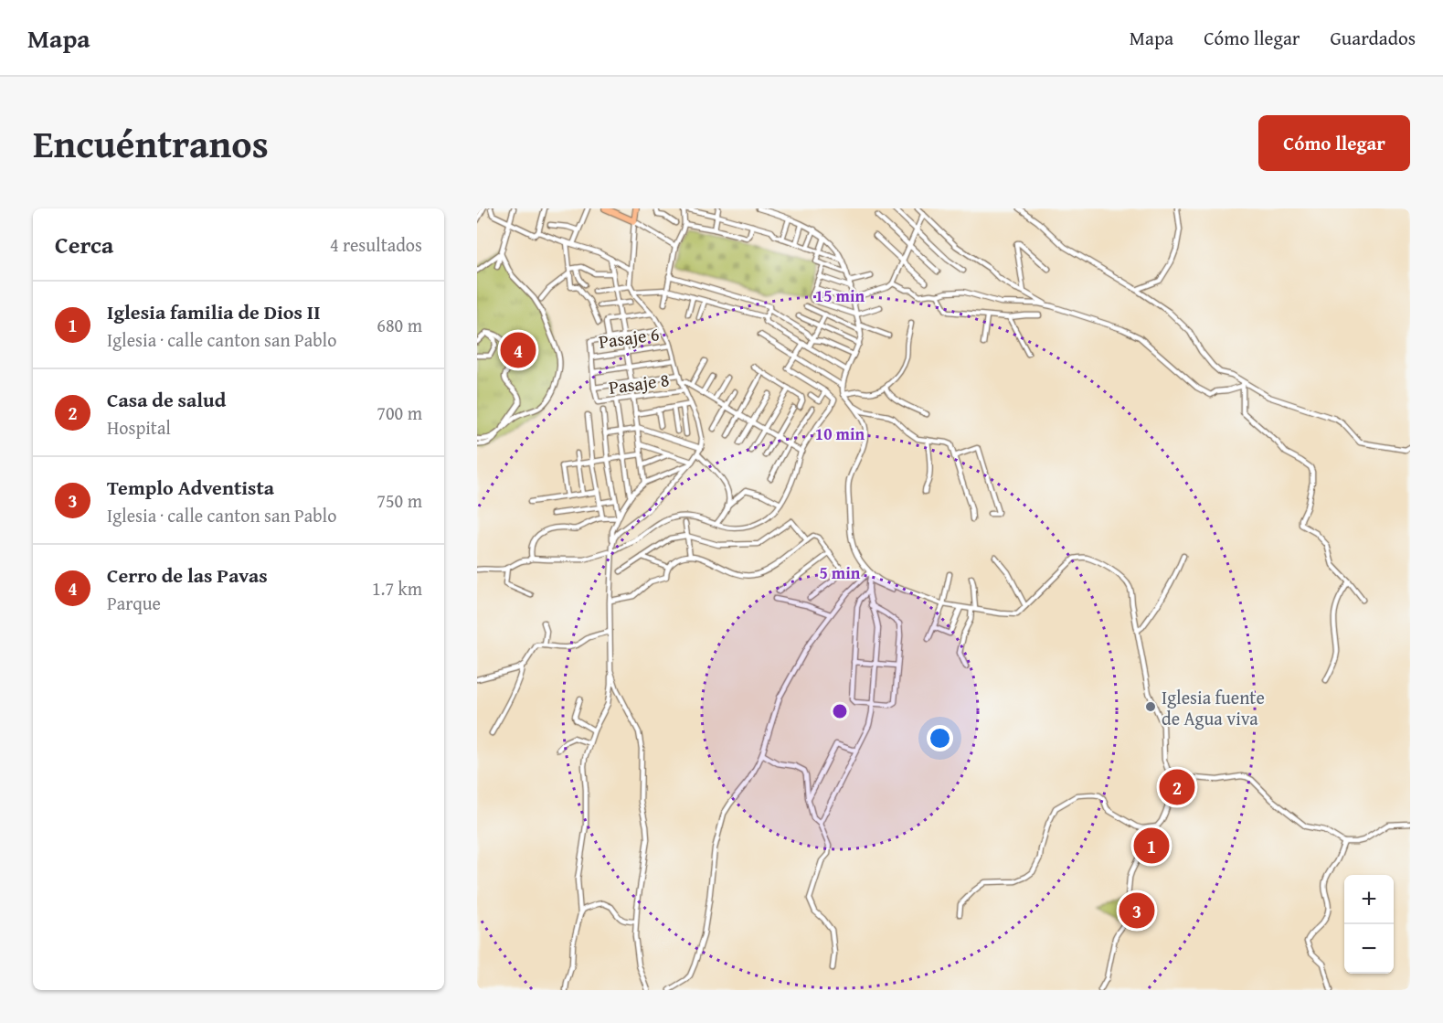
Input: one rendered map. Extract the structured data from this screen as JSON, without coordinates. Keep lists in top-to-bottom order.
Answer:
{
  "streets": {
    "street": ["Pasaje 6", "Pasaje 8"]
  },
  "places": ["Iglesia fuente de Agua viva"],
  "page": {
    "header": "Mapa",
    "nav": ["Mapa", "Cómo llegar", "Guardados"],
    "title": "Encuéntranos",
    "buttons": "Cómo llegar",
    "heading": ["Cerca", "4 resultados"],
    "list": [
      {
        "mark": "1",
        "name": "Iglesia familia de Dios II",
        "note": "Iglesia · calle canton san Pablo",
        "value": "680 m"
      },
      {
        "mark": "2",
        "name": "Casa de salud",
        "note": "Hospital",
        "value": "700 m"
      },
      {
        "mark": "3",
        "name": "Templo Adventista",
        "note": "Iglesia · calle canton san Pablo",
        "value": "750 m"
      },
      {
        "mark": "4",
        "name": "Cerro de las Pavas",
        "note": "Parque",
        "value": "1.7 km"
      }
    ],
    "pins": [
      "4",
      "2",
      "1",
      "3"
    ],
    "map_buttons": ["+", "−"]
  },
  "rings": ["15 min", "10 min", "5 min"]
}
